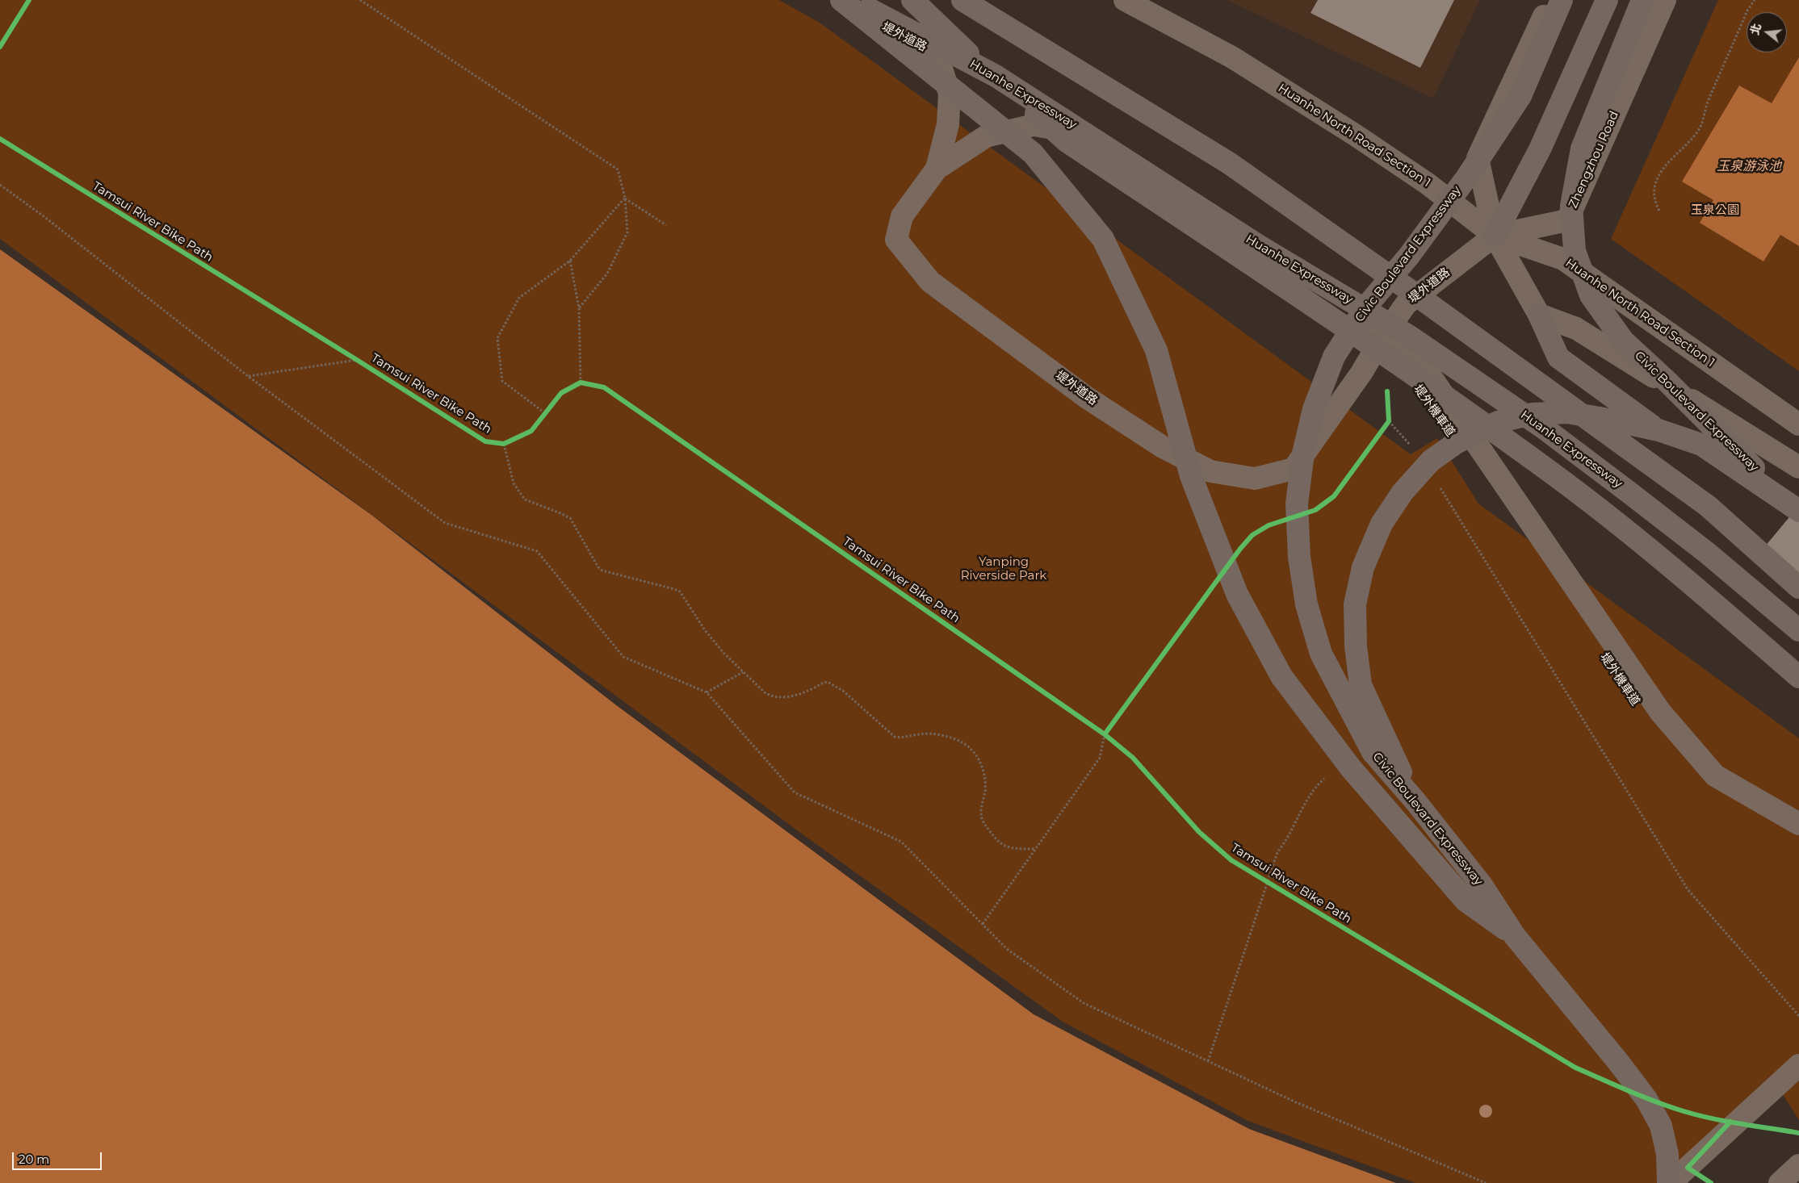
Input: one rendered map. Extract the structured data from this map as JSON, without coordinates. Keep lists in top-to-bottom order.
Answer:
{
  "streets": {
    "highway": ["Huanhe Expressway", "Civic Boulevard Expressway"],
    "street": [
      "堤外道路",
      "Huanhe North Road Section 1",
      "Zhengzhou Road",
      "堤外機車道"
    ],
    "cycle path": ["Tamsui River Bike Path"]
  },
  "crossings": [
    ["堤外道路", "Huanhe North Road Section 1"],
    ["堤外道路", "Zhengzhou Road"],
    ["堤外道路", "堤外機車道"],
    ["Huanhe North Road Section 1", "Zhengzhou Road"]
  ],
  "water": ["玉泉游泳池"],
  "parks": ["玉泉公園", "Yanping Riverside Park"],
  "scale_bar": "20 m",
  "north": "left"
}
